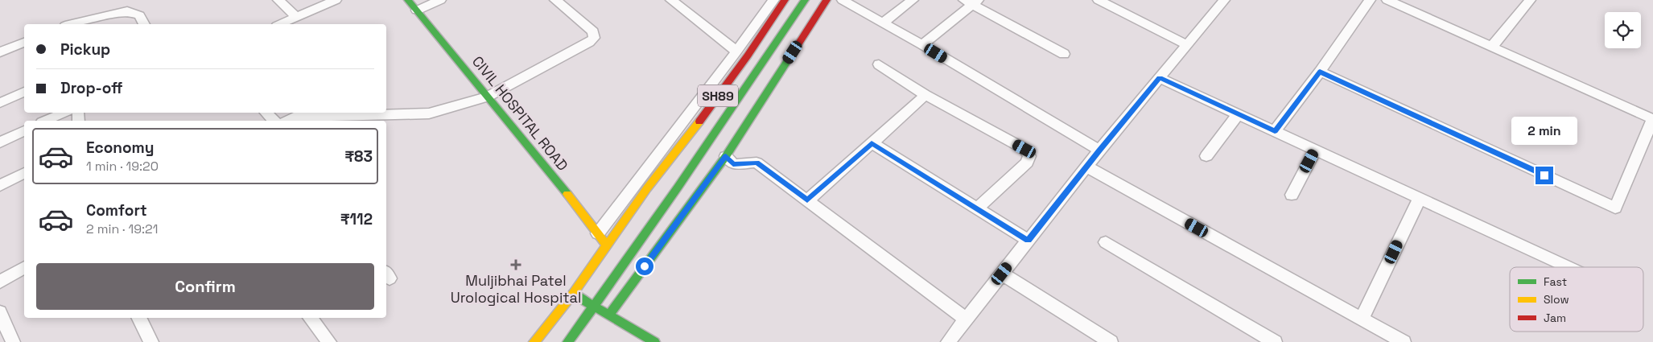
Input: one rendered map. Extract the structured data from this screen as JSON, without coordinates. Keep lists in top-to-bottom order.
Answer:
{
  "streets": {
    "main road": ["SH89", "CIVIL HOSPITAL ROAD"]
  },
  "crossings": [
    ["SH89", "CIVIL HOSPITAL ROAD"]
  ],
  "places": {
    "health": ["Muljibhai Patel Urological Hospital"]
  },
  "legend": ["Fast", "Slow", "Jam"],
  "page": {
    "banner": ["Pickup", "Drop-off"],
    "bubble": "2 min",
    "list": [
      {
        "name": "Economy",
        "note": "1 min · 19:20",
        "value": "₹83"
      },
      {
        "name": "Comfort",
        "note": "2 min · 19:21",
        "value": "₹112"
      }
    ],
    "buttons": "Confirm"
  }
}
